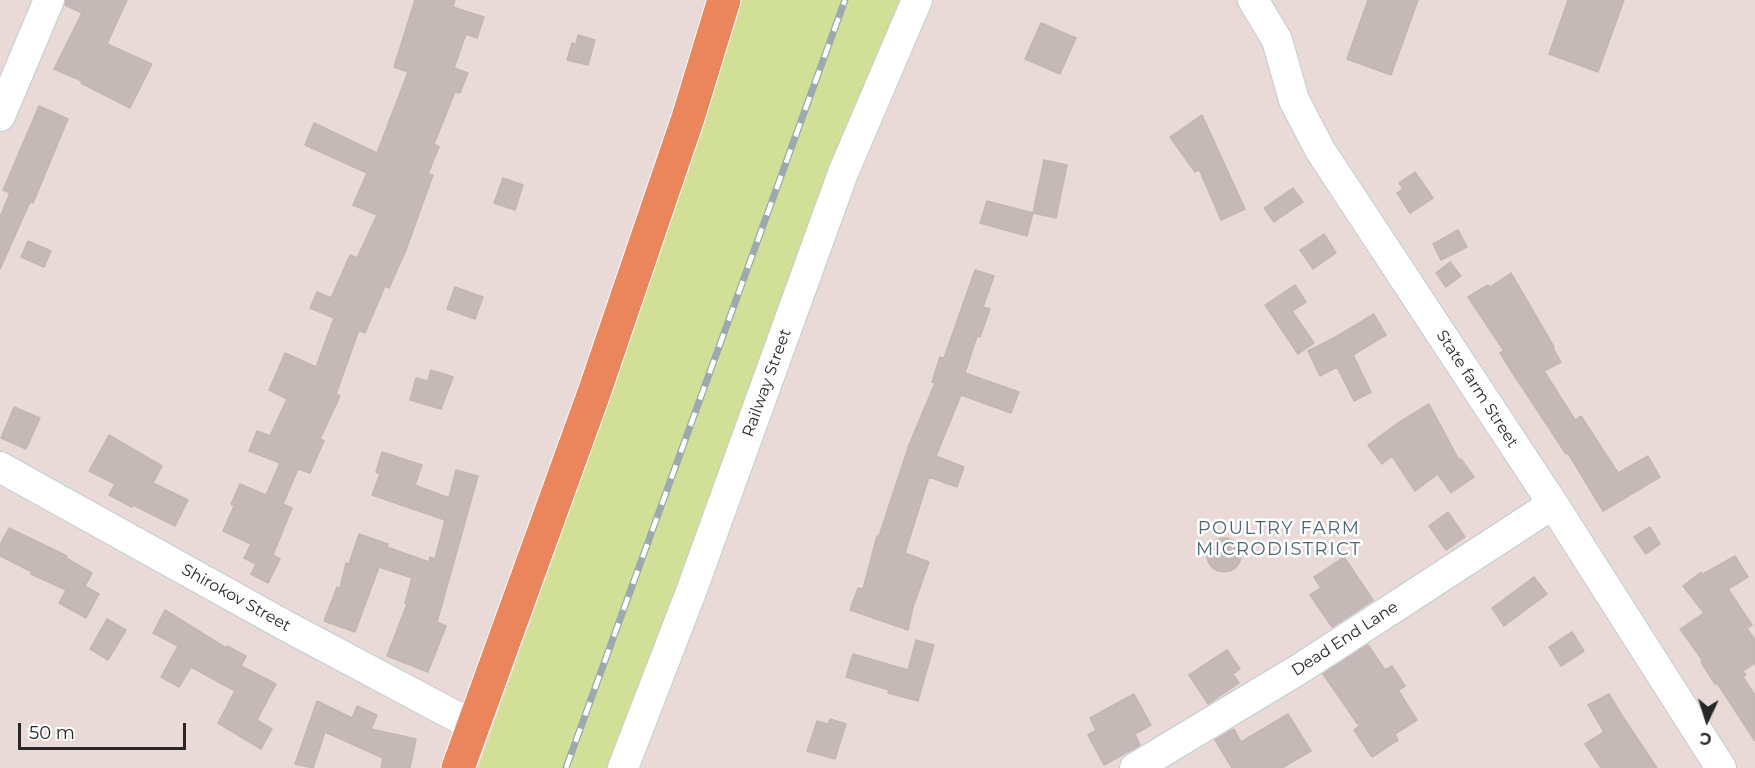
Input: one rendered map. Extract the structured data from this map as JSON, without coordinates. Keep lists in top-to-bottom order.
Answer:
{
  "streets": {
    "street": [
      "Railway Street",
      "State farm Street",
      "Shirokov Street",
      "Dead End Lane"
    ]
  },
  "crossings": [
    ["State farm Street", "Dead End Lane"]
  ],
  "districts": ["POULTRY FARM MICRODISTRICT"],
  "scale_bar": "50 m",
  "north": "bottom"
}
